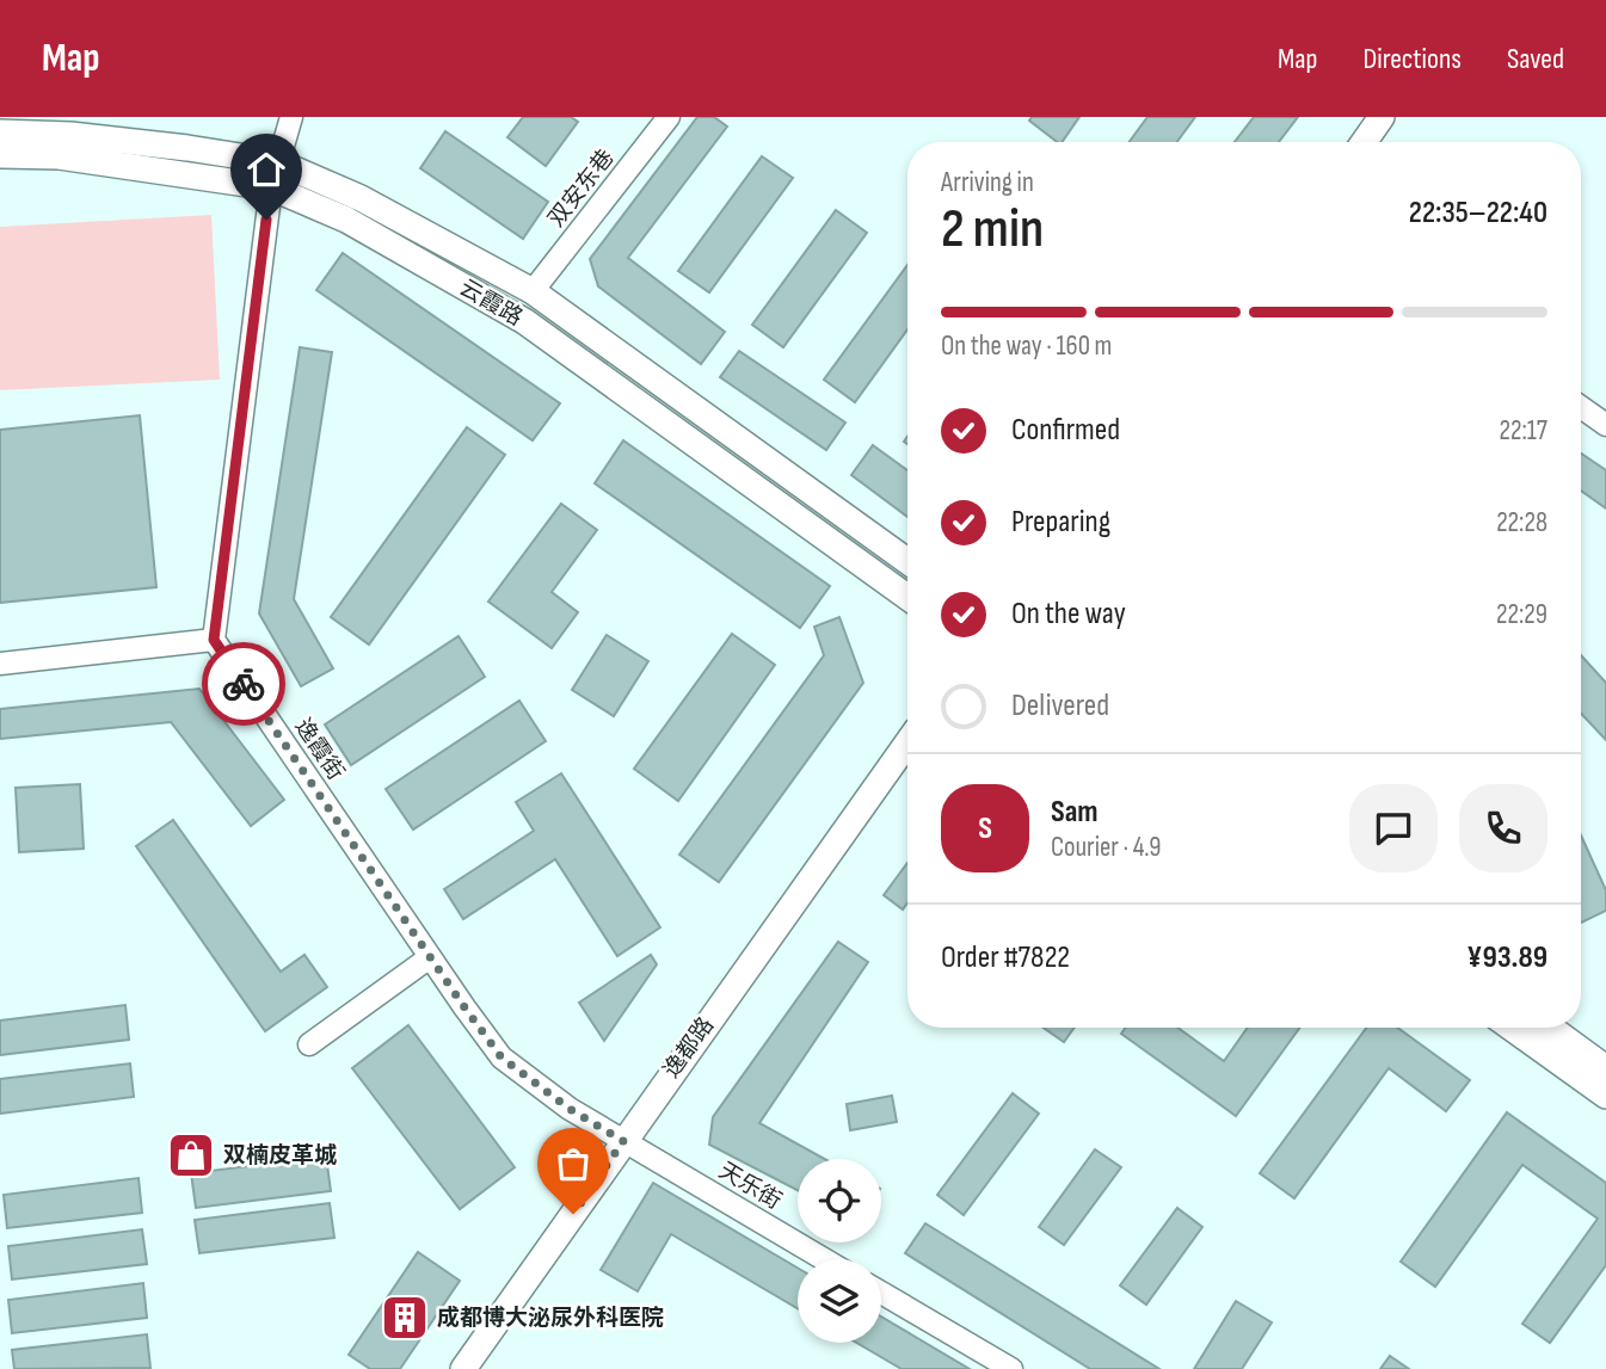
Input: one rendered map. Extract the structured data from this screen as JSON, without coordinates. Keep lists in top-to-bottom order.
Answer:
{
  "streets": {
    "street": [
      "双安东巷",
      "云霞路",
      "逸霞街",
      "逸都路",
      "天乐街"
    ]
  },
  "crossings": [
    ["逸霞街", "逸都路"],
    ["逸霞街", "天乐街"],
    ["逸都路", "天乐街"]
  ],
  "places": {
    "shop": ["双楠皮革城"],
    "building": ["成都博大泌尿外科医院"]
  },
  "page": {
    "header": "Map",
    "nav": ["Map", "Directions", "Saved"],
    "heading": ["2 min", "Arriving in", "22:35–22:40"],
    "panel": [
      "Sam",
      "Courier · 4.9",
      "Order #7822",
      "¥93.89"
    ],
    "bar": "On the way · 160 m",
    "list": [
      ["Confirmed", "22:17"],
      ["Preparing", "22:28"],
      ["On the way", "22:29"],
      "Delivered"
    ],
    "round": "S"
  }
}
